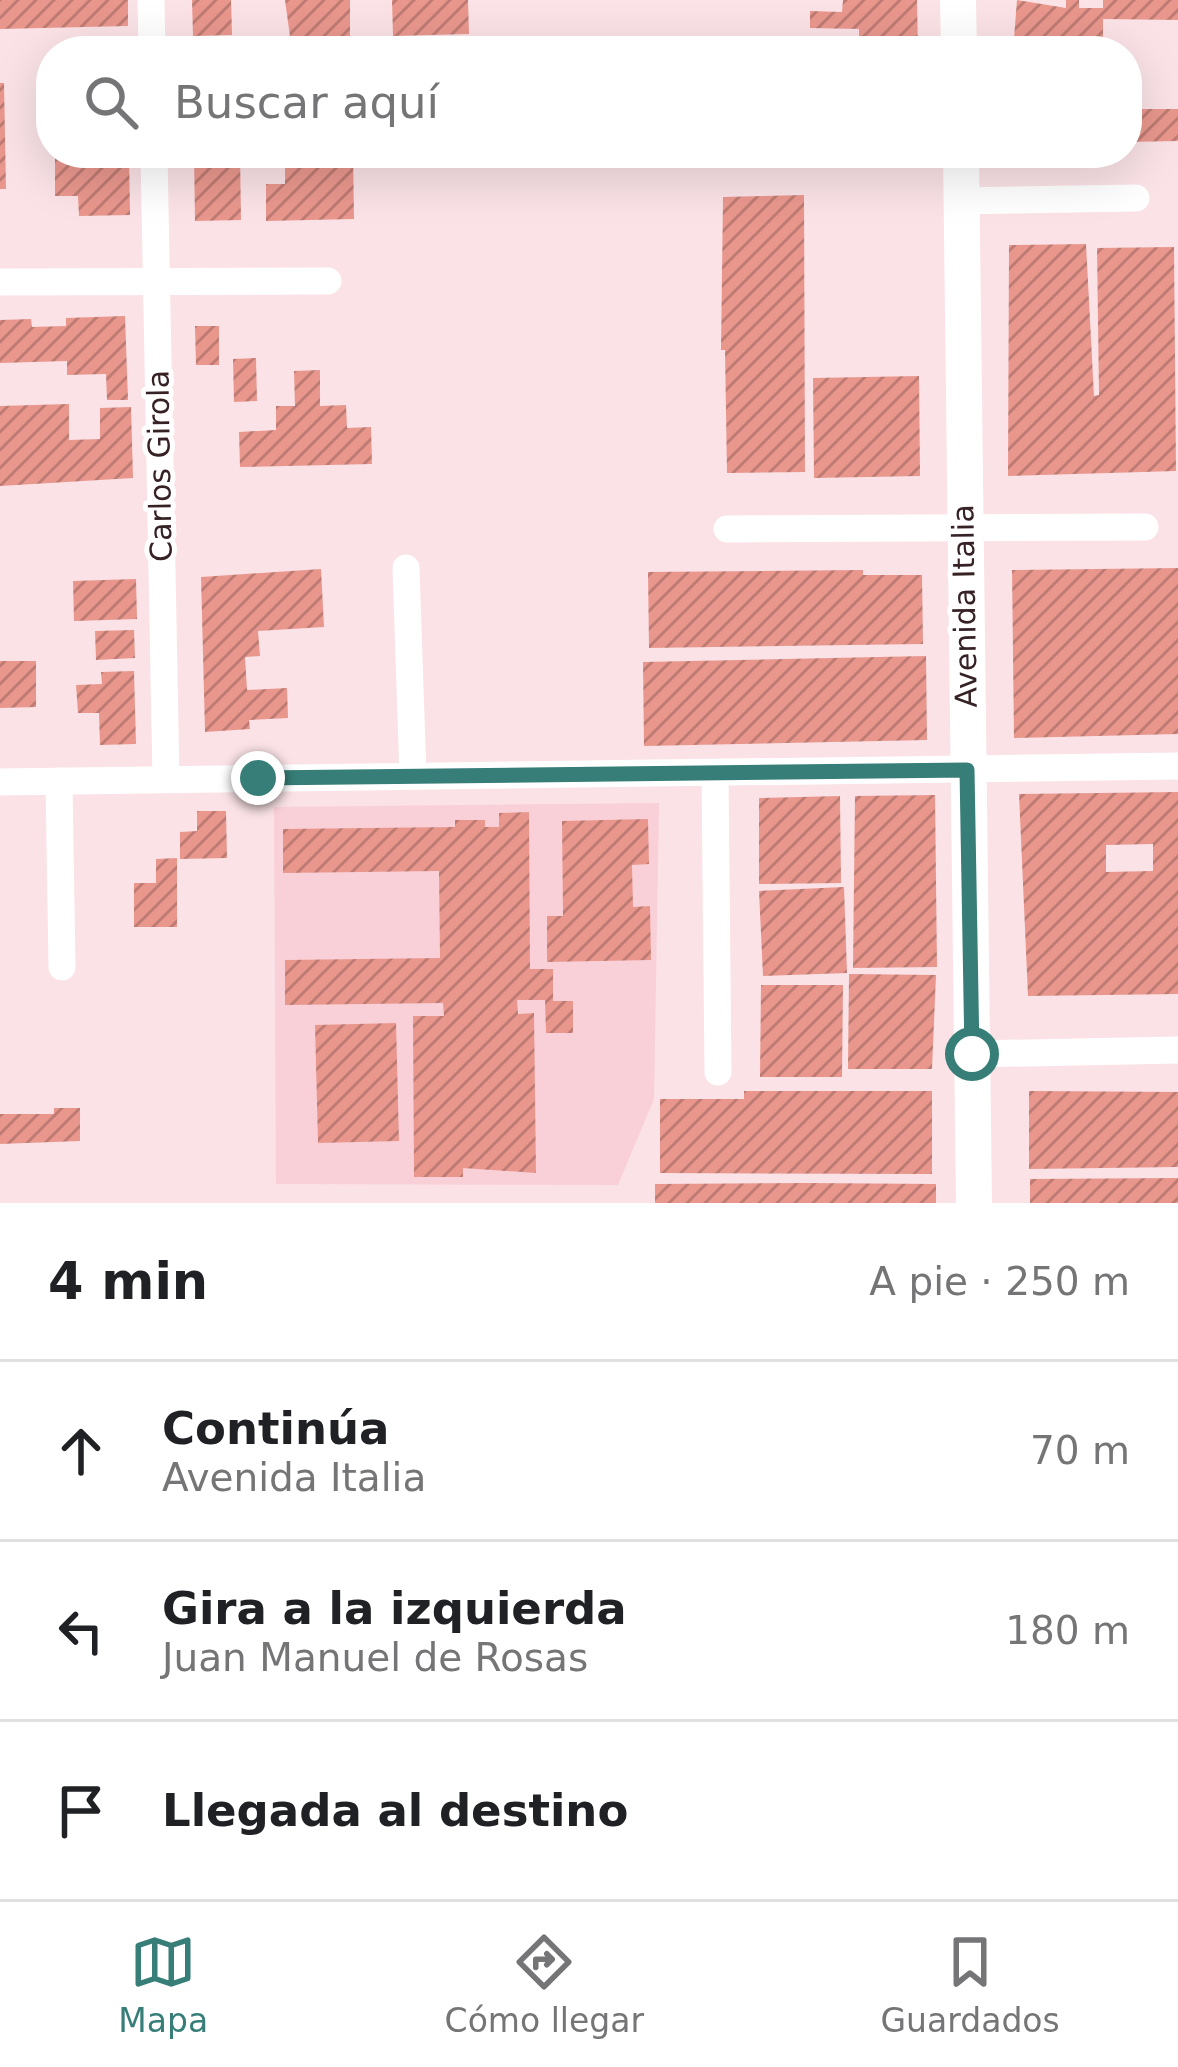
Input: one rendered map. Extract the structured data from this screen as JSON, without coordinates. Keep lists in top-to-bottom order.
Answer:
{
  "streets": {
    "main road": ["Avenida Italia"],
    "street": ["Carlos Girola"]
  },
  "page": {
    "search": "Buscar aquí",
    "heading": ["4 min", "A pie · 250 m"],
    "list": [
      ["Continúa", "Avenida Italia", "70 m"],
      ["Gira a la izquierda", "Juan Manuel de Rosas", "180 m"],
      "Llegada al destino"
    ],
    "nav": ["Mapa", "Cómo llegar", "Guardados"]
  }
}
